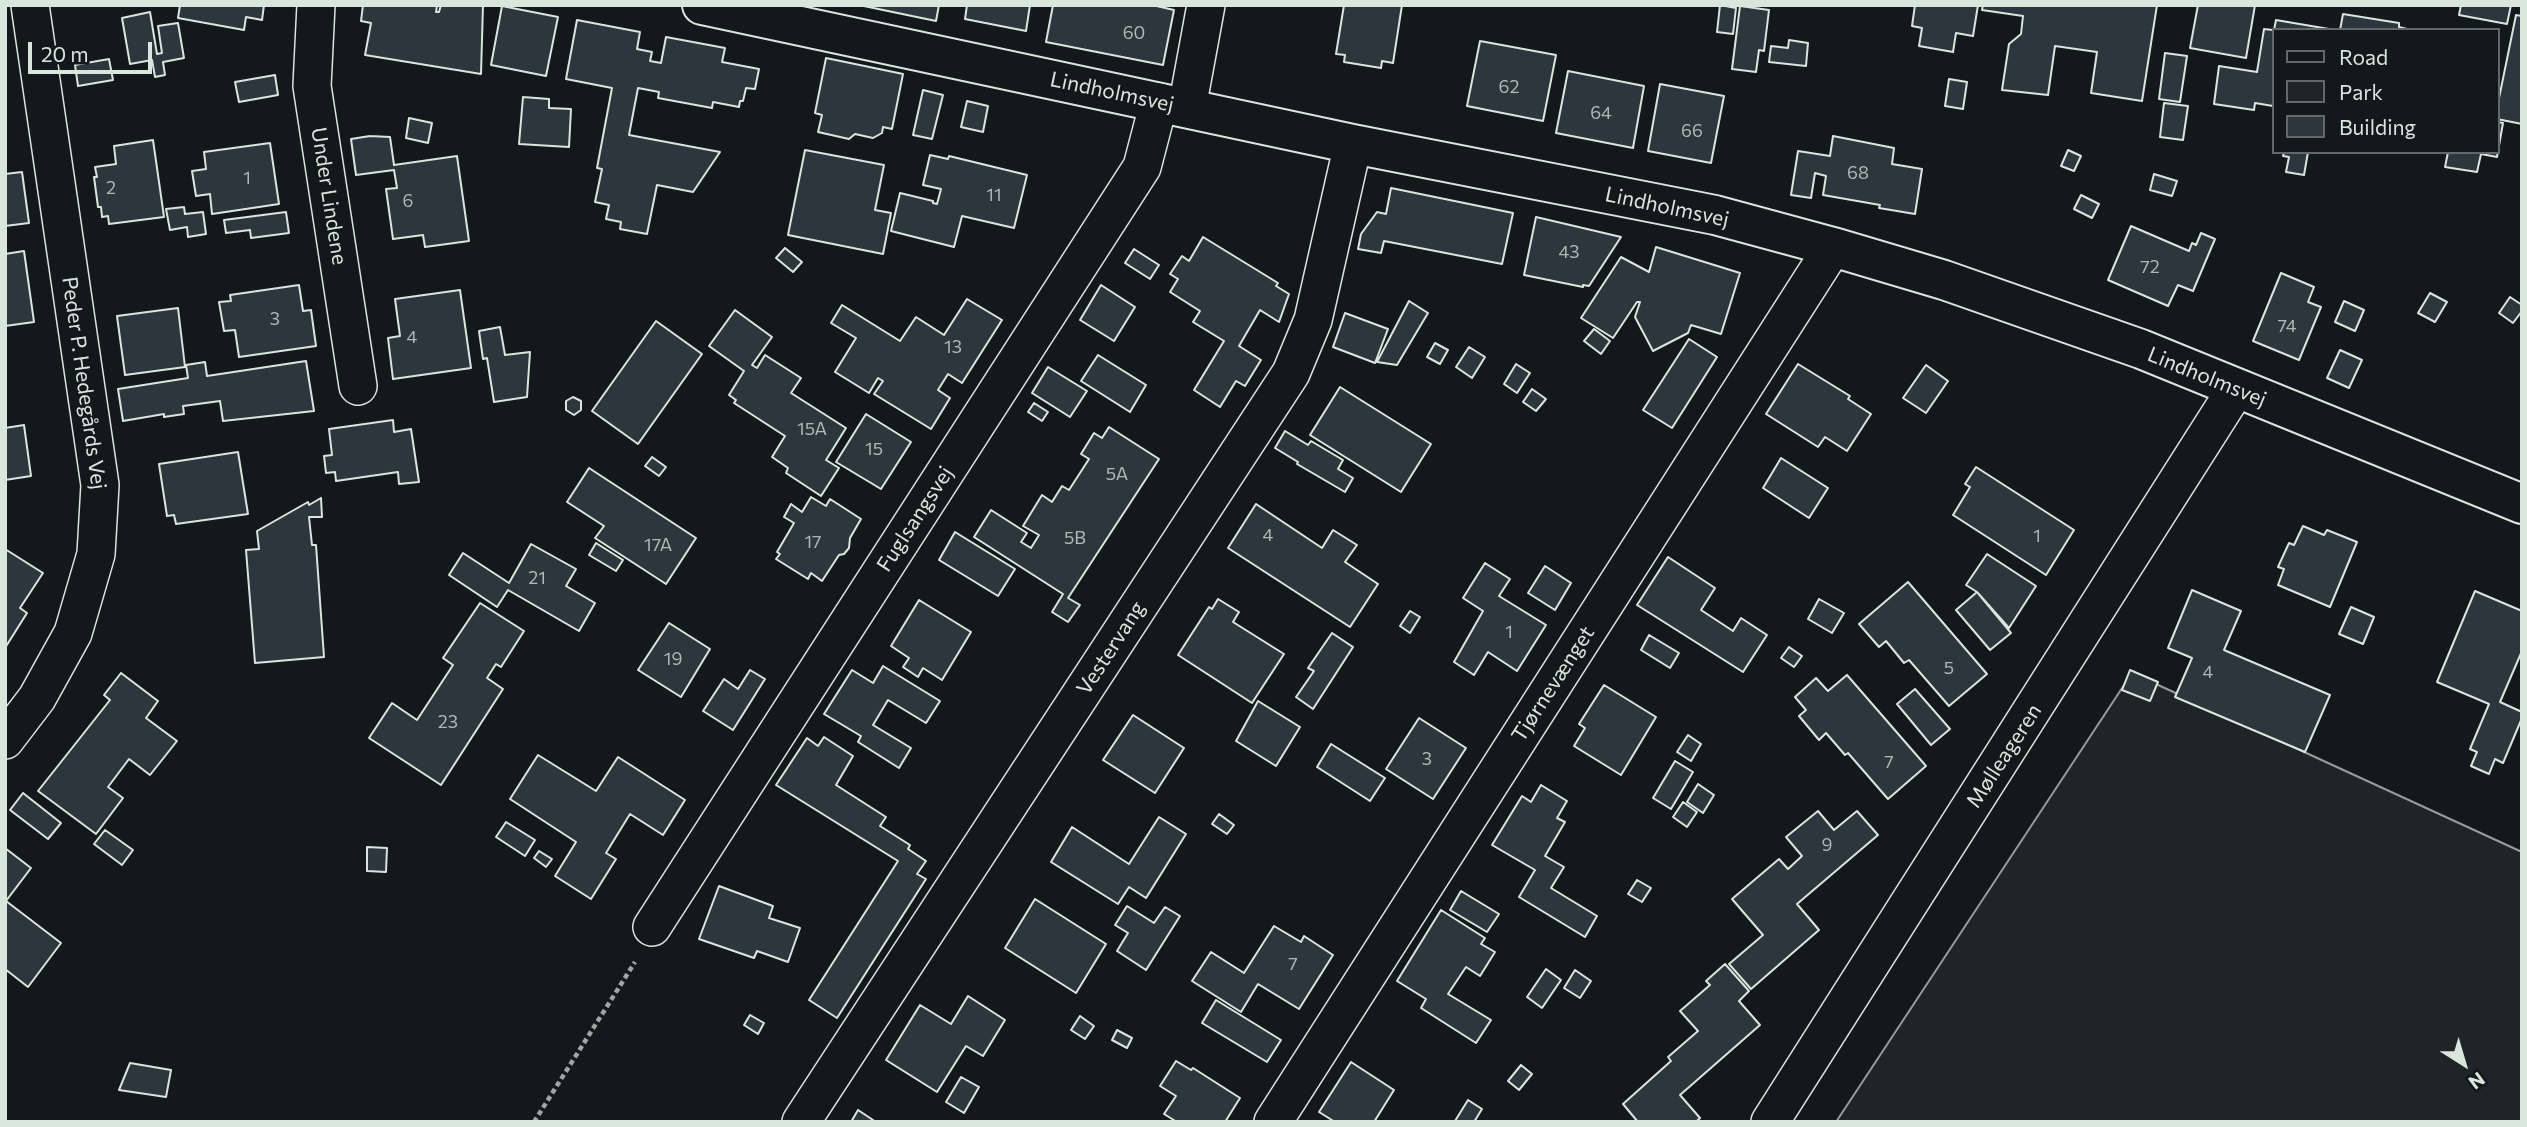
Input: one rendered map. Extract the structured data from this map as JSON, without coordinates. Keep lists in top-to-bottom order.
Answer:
{
  "streets": {
    "street": [
      "Lindholmsvej",
      "Under Lindene",
      "Peder P. Hedegårds Vej",
      "Fuglsangsvej",
      "Vestervang",
      "Tjørnevænget",
      "Mølleageren"
    ]
  },
  "crossings": [
    ["Lindholmsvej", "Fuglsangsvej"],
    ["Lindholmsvej", "Vestervang"],
    ["Lindholmsvej", "Tjørnevænget"],
    ["Lindholmsvej", "Mølleageren"]
  ],
  "house_numbers": [
    "60",
    "62",
    "64",
    "66",
    "68",
    "1",
    "2",
    "11",
    "6",
    "43",
    "72",
    "3",
    "74",
    "4",
    "13",
    "15A",
    "15",
    "5A",
    "4",
    "1",
    "5B",
    "17",
    "17A",
    "21",
    "1",
    "19",
    "5",
    "4",
    "23",
    "3",
    "7",
    "9",
    "7"
  ],
  "legend": ["Road", "Park", "Building"],
  "scale_bar": "20 m",
  "north": "bottom right"
}
